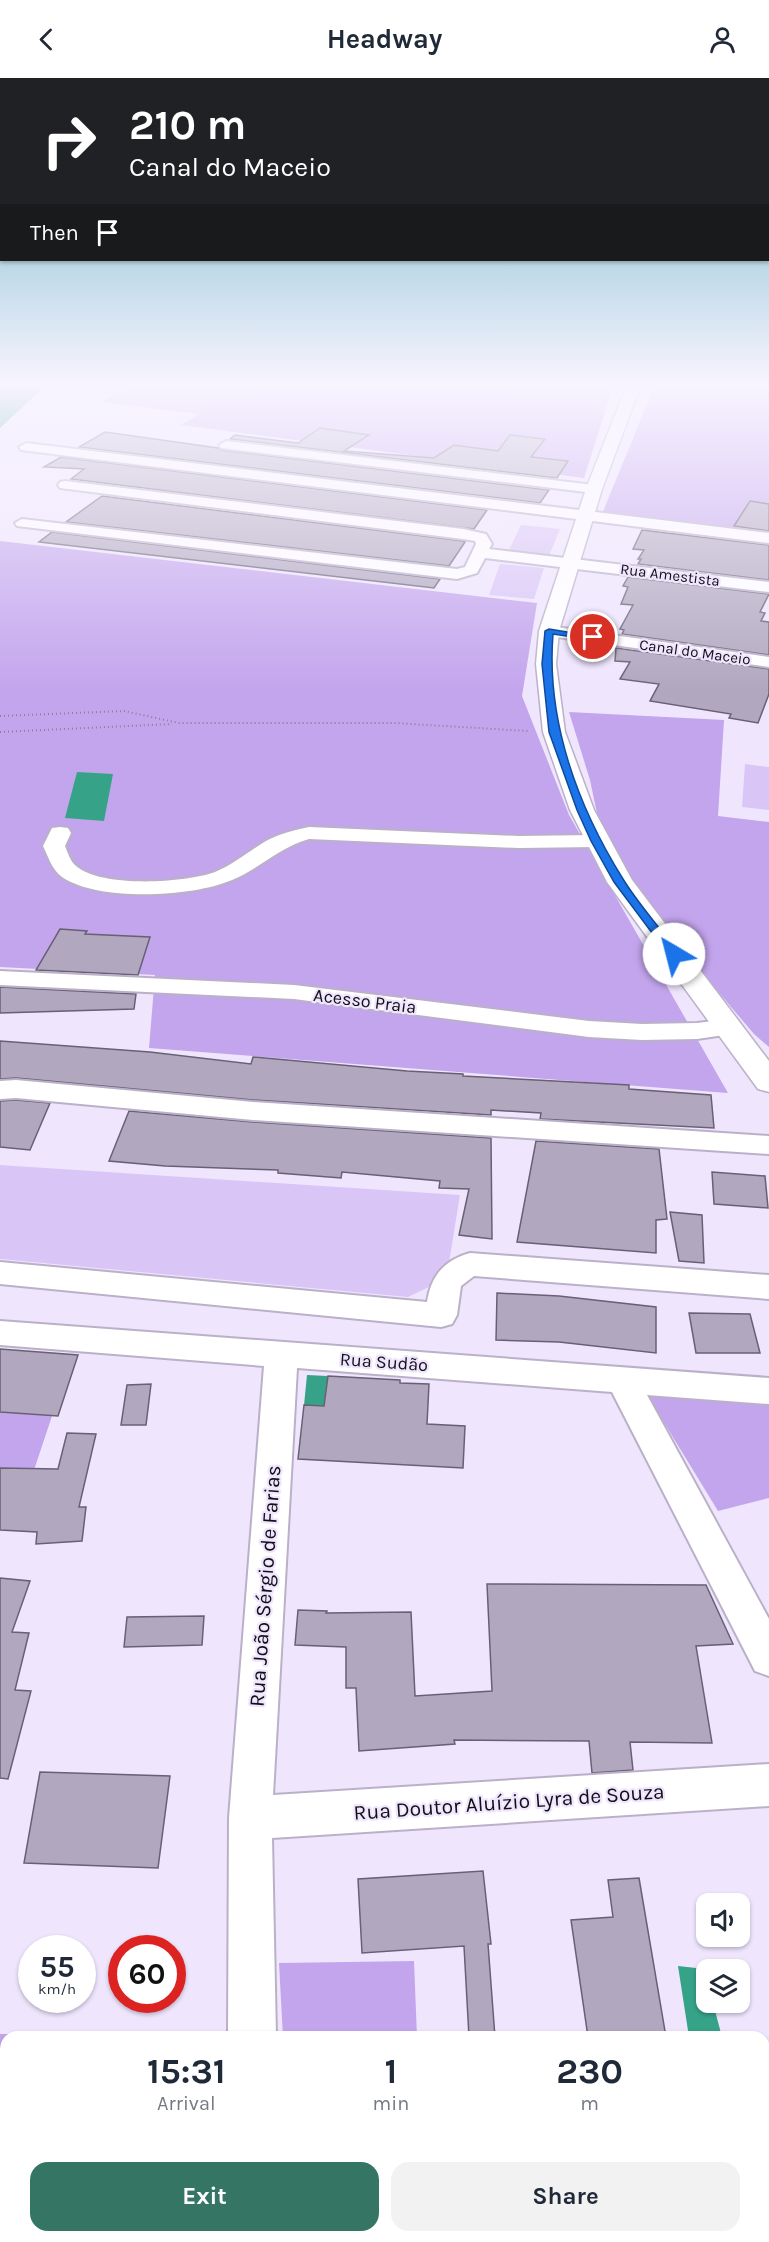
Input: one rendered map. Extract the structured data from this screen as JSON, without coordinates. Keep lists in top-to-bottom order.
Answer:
{
  "streets": {
    "street": [
      "Rua Amestista",
      "Canal do Maceio",
      "Acesso Praia",
      "Rua Sudão",
      "Rua João Sérgio de Farias",
      "Rua Doutor Aluízio Lyra de Souza"
    ]
  },
  "crossings": [
    ["Rua Sudão", "Rua João Sérgio de Farias"],
    ["Rua João Sérgio de Farias", "Rua Doutor Aluízio Lyra de Souza"]
  ],
  "page": {
    "header": "Headway",
    "turn": ["210 m", "Canal do Maceio"],
    "then": "Then",
    "speed": "55 km/h",
    "limit": "60",
    "eta": [
      "15:31",
      "Arrival",
      "1",
      "min",
      "230",
      "m"
    ],
    "buttons": ["Exit", "Share"]
  }
}
